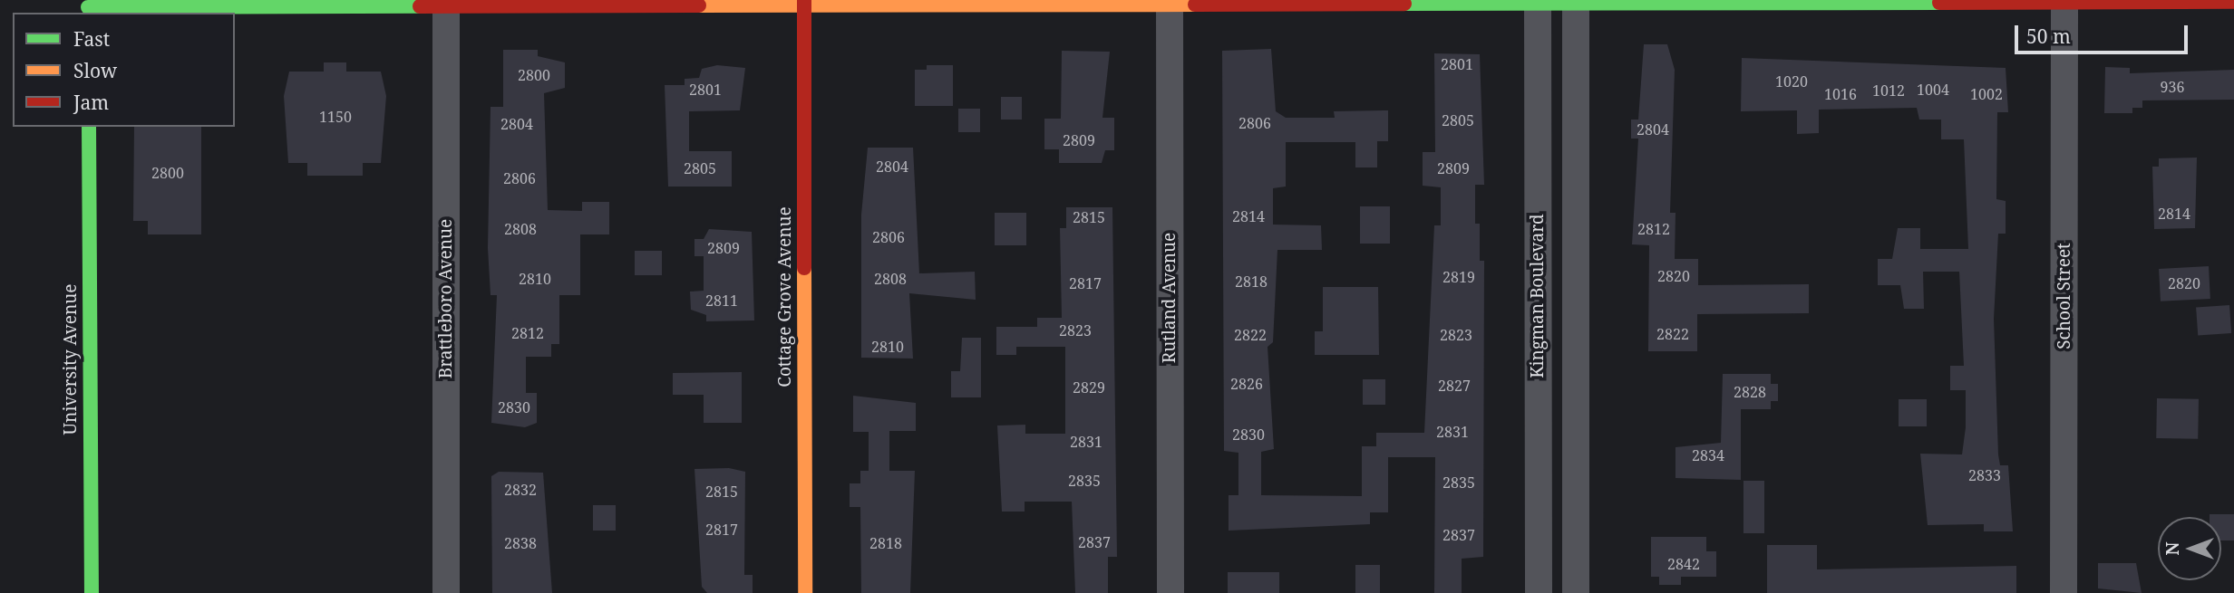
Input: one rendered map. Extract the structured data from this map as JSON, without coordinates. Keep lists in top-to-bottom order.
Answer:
{
  "streets": {
    "street": [
      "Kingman Boulevard",
      "School Street",
      "Cottage Grove Avenue",
      "Rutland Avenue",
      "Brattleboro Avenue",
      "University Avenue"
    ]
  },
  "house_numbers": [
    "2801",
    "2800",
    "1020",
    "936",
    "2801",
    "1004",
    "1012",
    "1016",
    "1002",
    "1150",
    "2805",
    "2806",
    "2804",
    "2804",
    "2809",
    "2804",
    "2805",
    "2809",
    "2800",
    "2806",
    "2814",
    "2814",
    "2815",
    "2808",
    "2812",
    "2806",
    "2809",
    "2820",
    "2819",
    "2810",
    "2808",
    "2818",
    "2817",
    "2820",
    "2811",
    "2823",
    "2812",
    "2822",
    "2822",
    "2823",
    "2810",
    "2826",
    "2827",
    "2829",
    "2828",
    "2830",
    "2831",
    "2830",
    "2831",
    "2834",
    "2833",
    "2835",
    "2835",
    "2832",
    "2815",
    "2817",
    "2837",
    "2837",
    "2838",
    "2818",
    "2842"
  ],
  "legend": ["Fast", "Slow", "Jam"],
  "scale_bar": "50 m",
  "north": "left"
}
